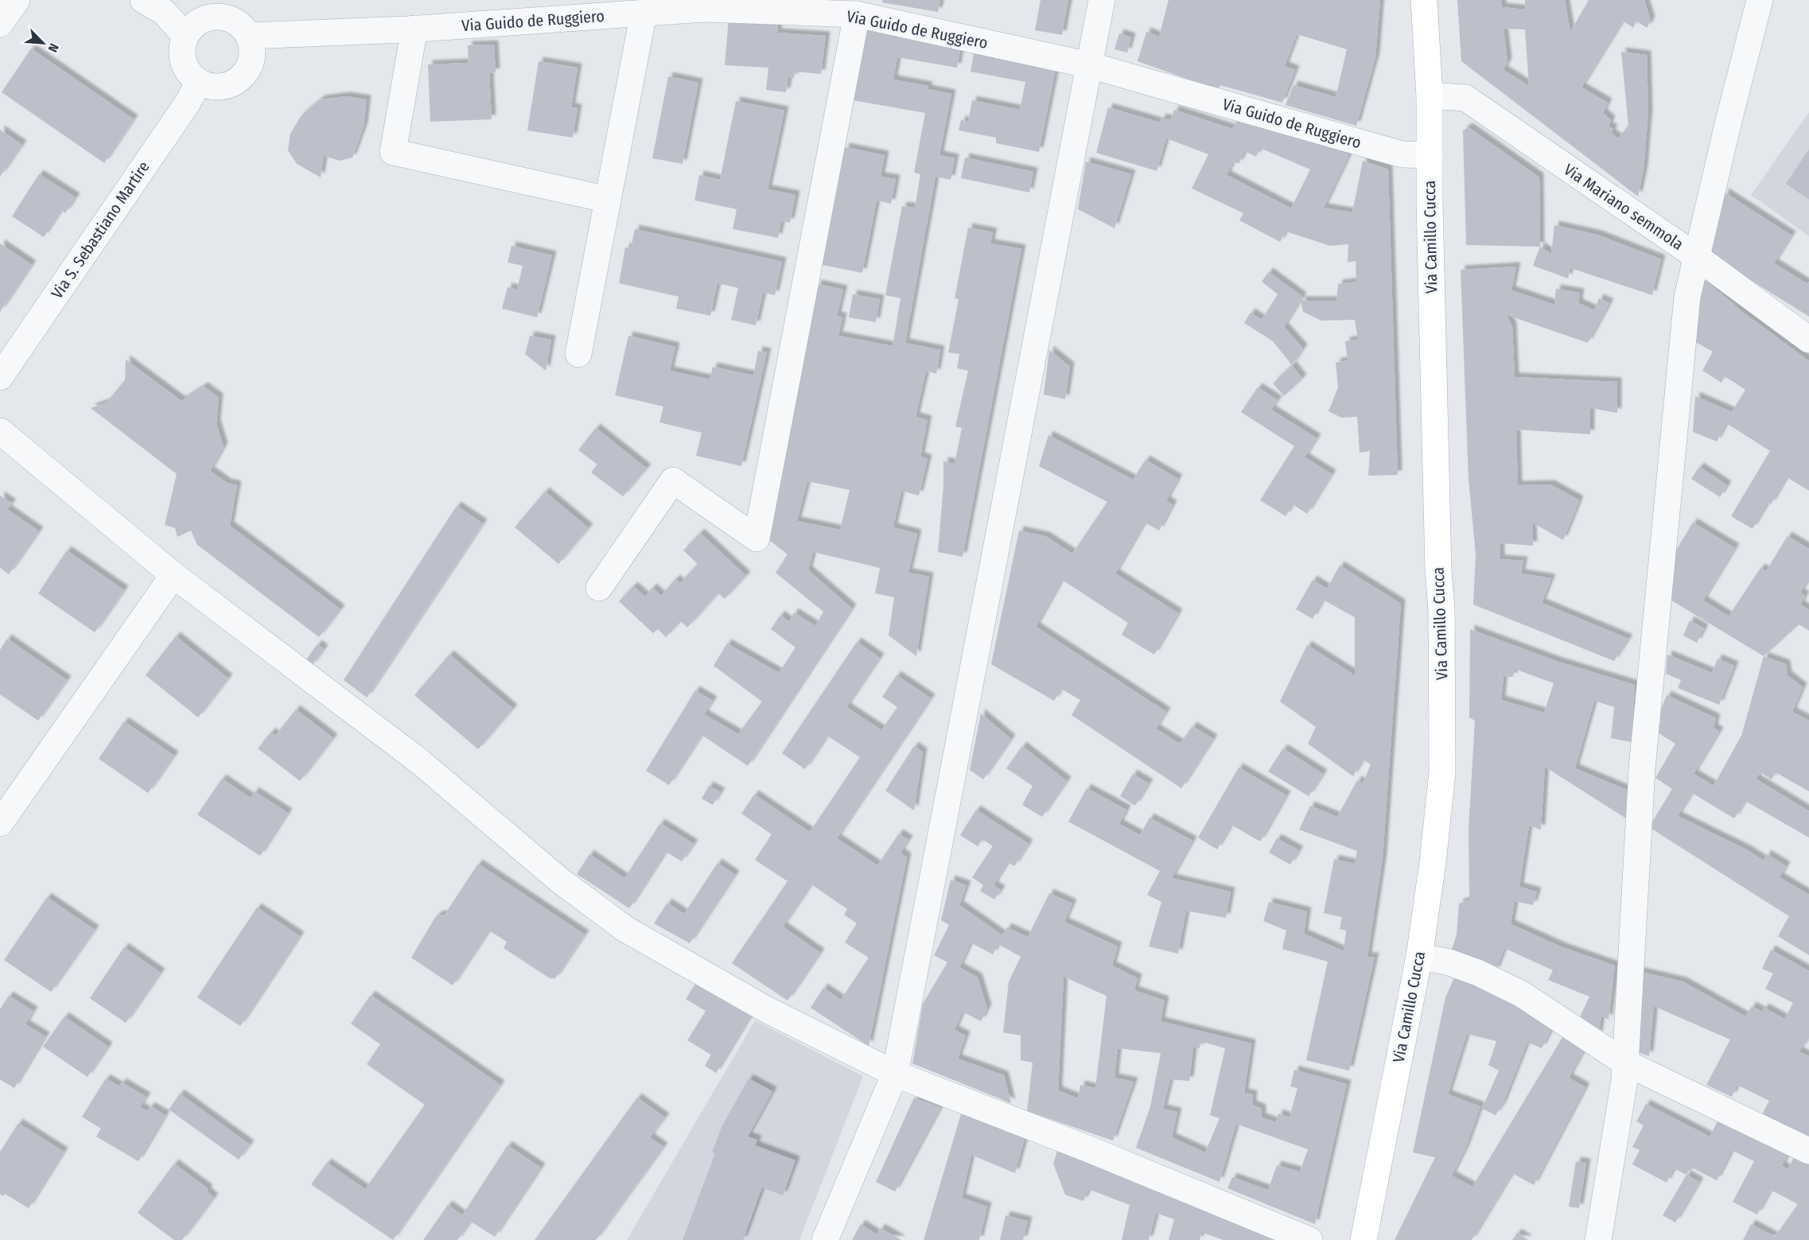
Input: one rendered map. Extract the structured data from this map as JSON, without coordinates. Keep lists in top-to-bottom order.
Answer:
{
  "streets": {
    "street": [
      "Via Guido de Ruggiero",
      "Via Mariano semmola",
      "Via S. Sebastiano Martire",
      "Via Camillo Cucca"
    ]
  },
  "crossings": [
    ["Via Guido de Ruggiero", "Via S. Sebastiano Martire"],
    ["Via Guido de Ruggiero", "Via Camillo Cucca"],
    ["Via Mariano semmola", "Via Camillo Cucca"]
  ],
  "north": "bottom right"
}
